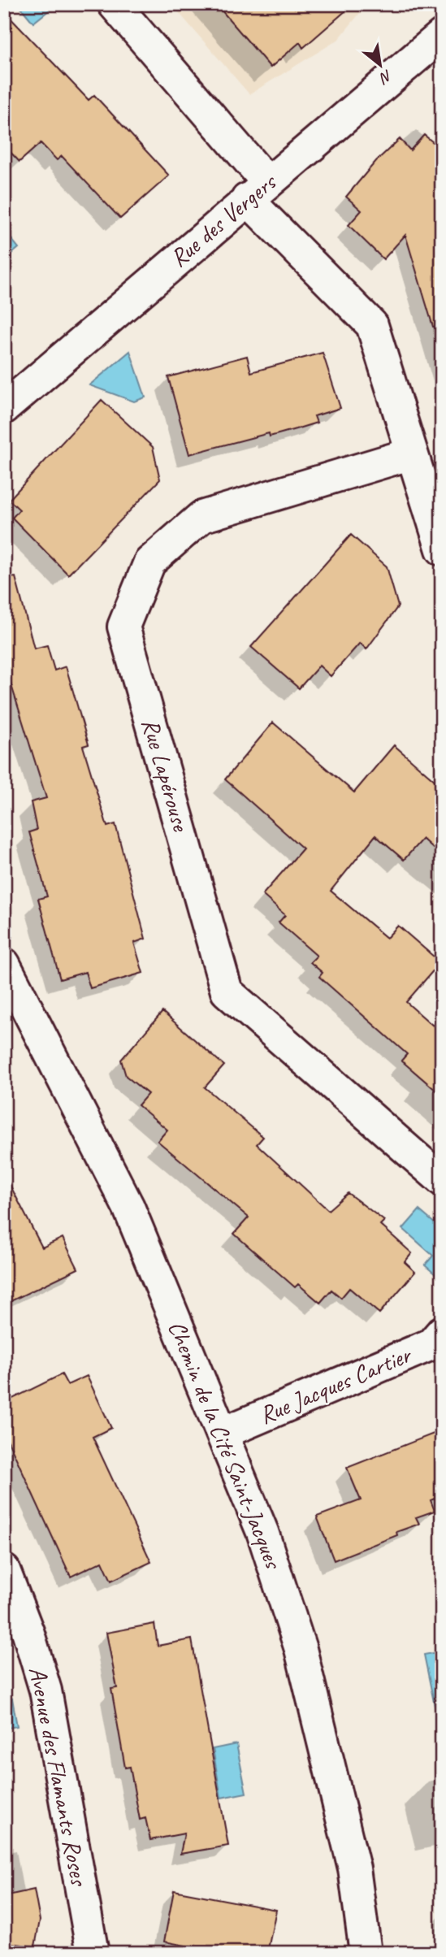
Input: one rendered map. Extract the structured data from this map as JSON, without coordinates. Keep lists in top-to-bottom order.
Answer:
{
  "streets": {
    "street": [
      "Rue des Vergers",
      "Rue Lapérouse",
      "Rue Jacques Cartier",
      "Chemin de la Cité Saint-Jacques",
      "Avenue des Flamants Roses"
    ]
  },
  "crossings": [
    ["Rue Jacques Cartier", "Chemin de la Cité Saint-Jacques"]
  ],
  "north": "bottom right"
}
